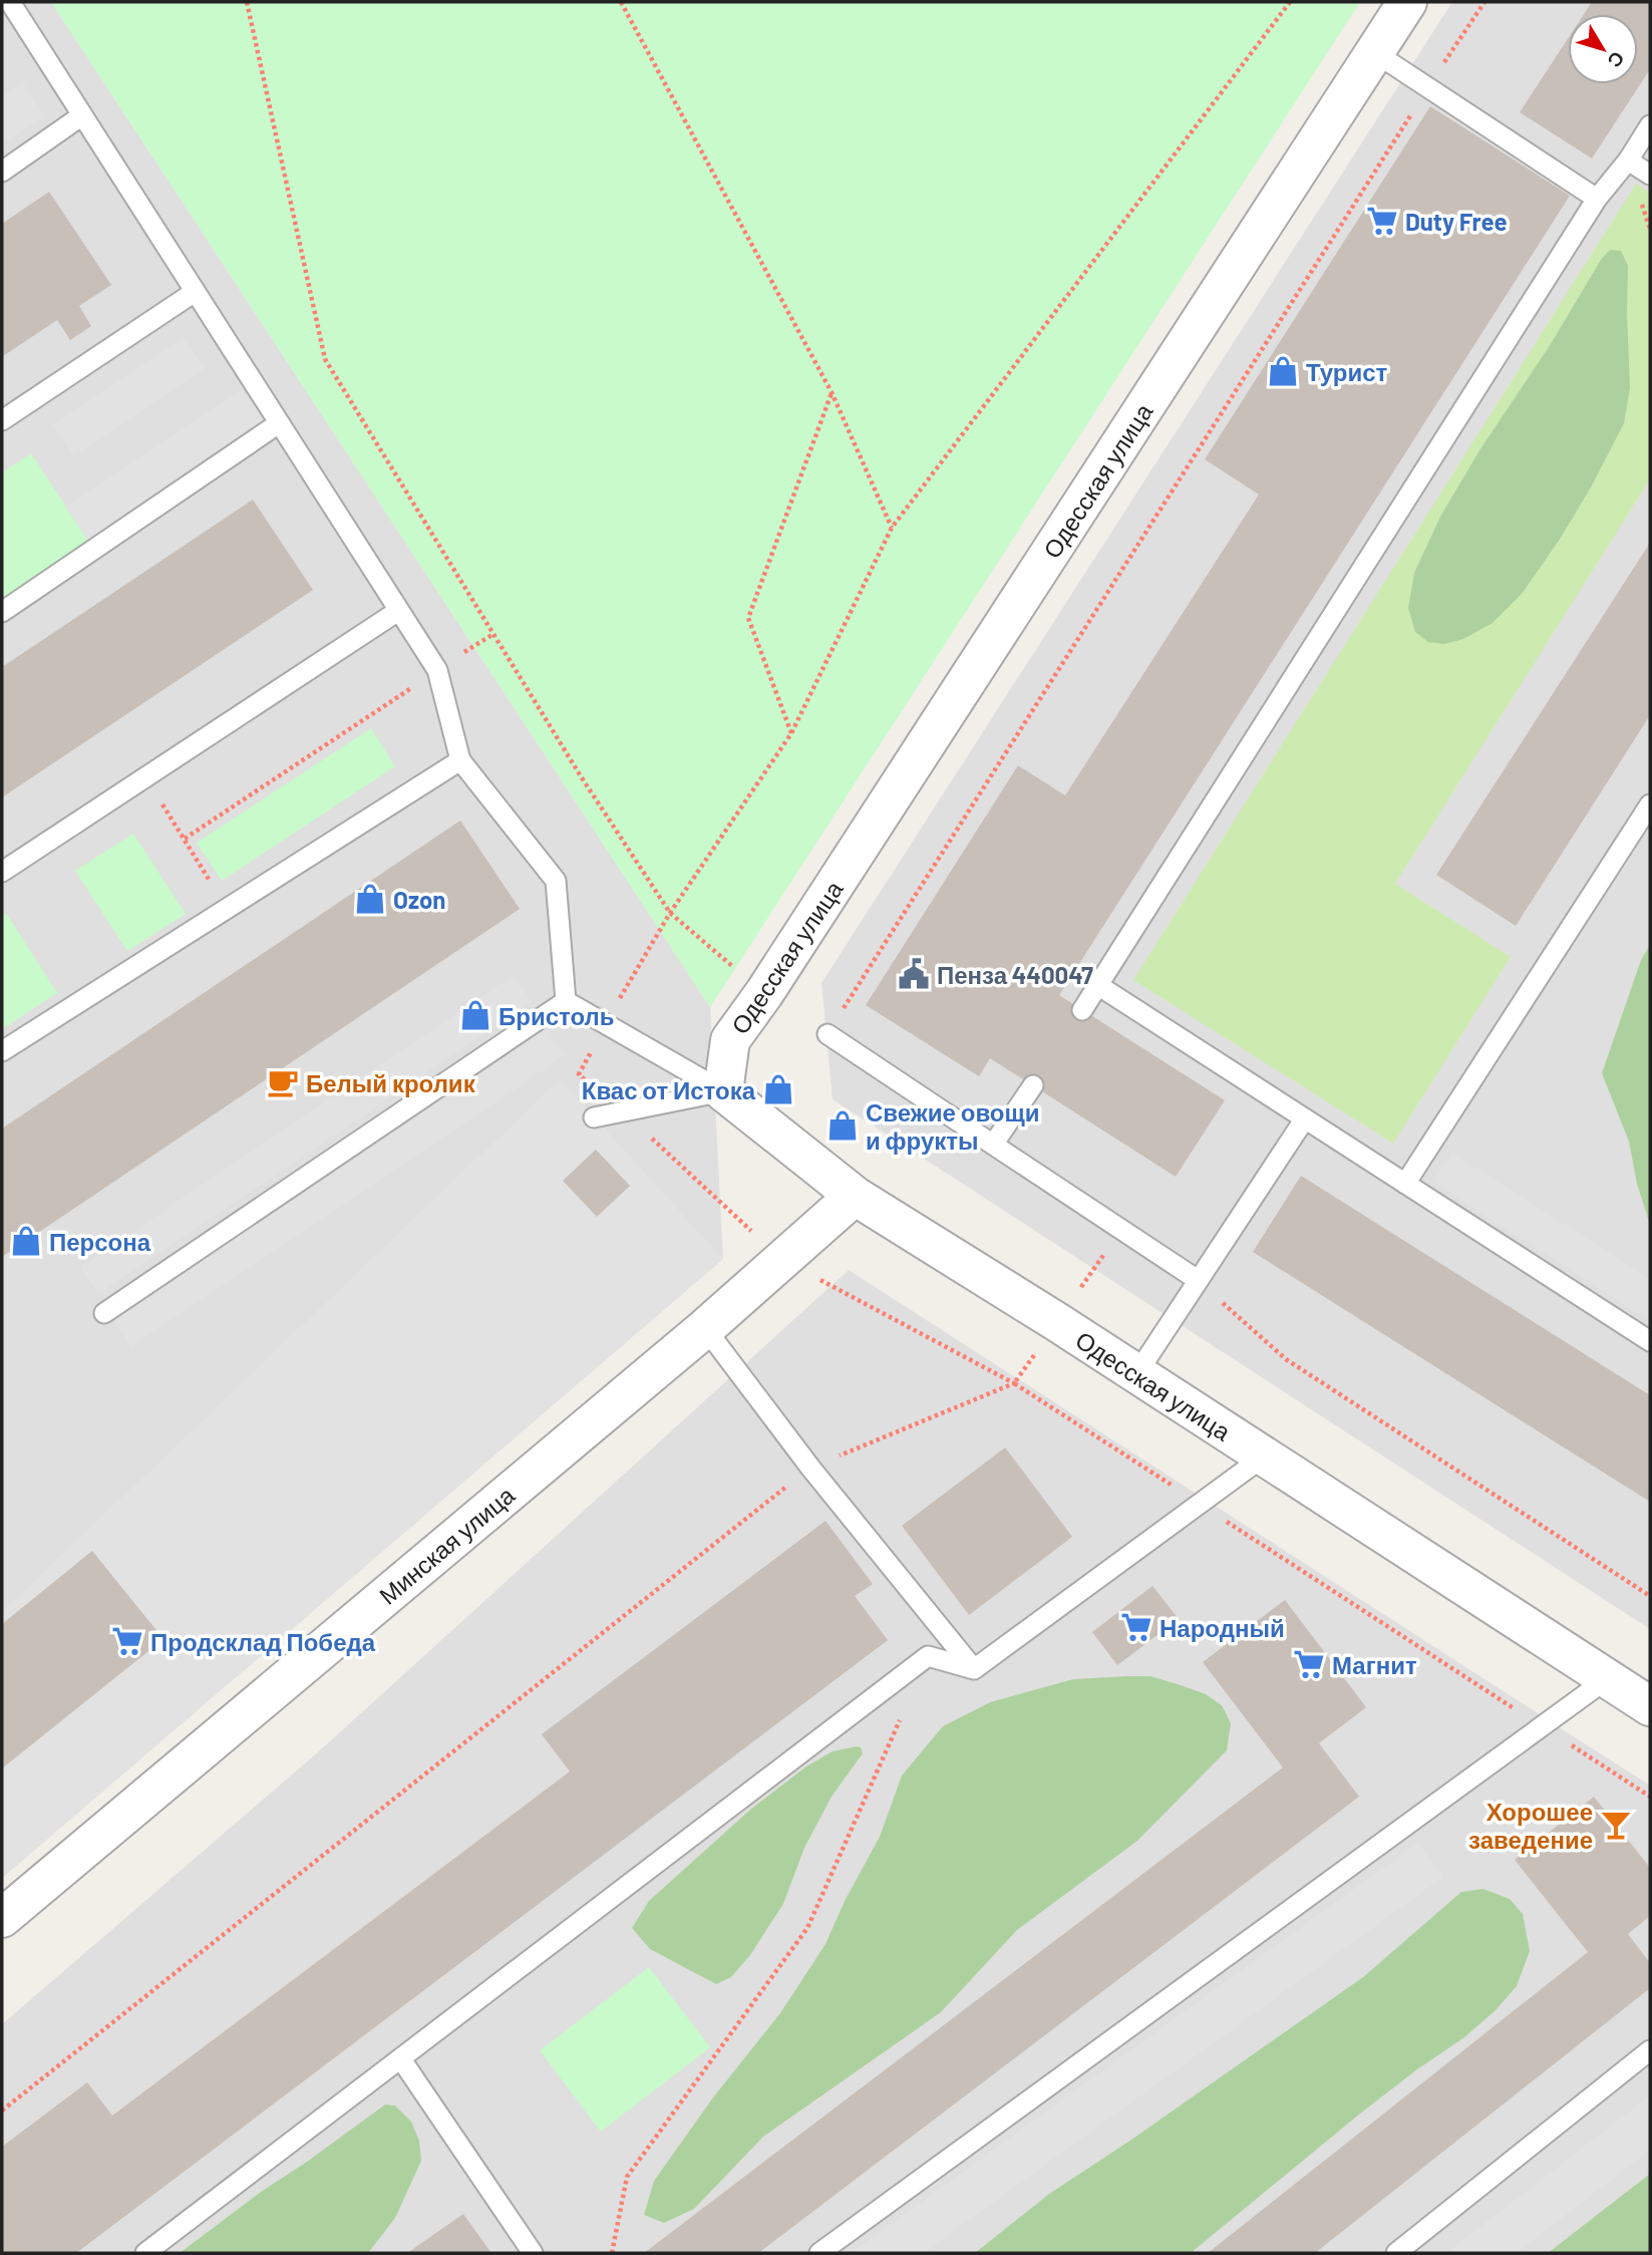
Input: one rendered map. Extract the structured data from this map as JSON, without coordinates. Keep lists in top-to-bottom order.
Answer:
{
  "streets": {
    "street": ["Одесская улица", "Минская улица"]
  },
  "crossings": [
    ["Одесская улица", "Минская улица"]
  ],
  "places": {
    "supermarket": [
      "Duty Free",
      "Народный",
      "Продсклад Победа",
      "Магнит"
    ],
    "shop": [
      "Турист",
      "Ozon",
      "Бристоль",
      "Квас от Истока",
      "Свежие овощи и фрукты",
      "Персона"
    ],
    "public building": ["Пенза 440047"],
    "cafe": ["Белый кролик"],
    "bar": ["Хорошее заведение"]
  },
  "north": "bottom right"
}
